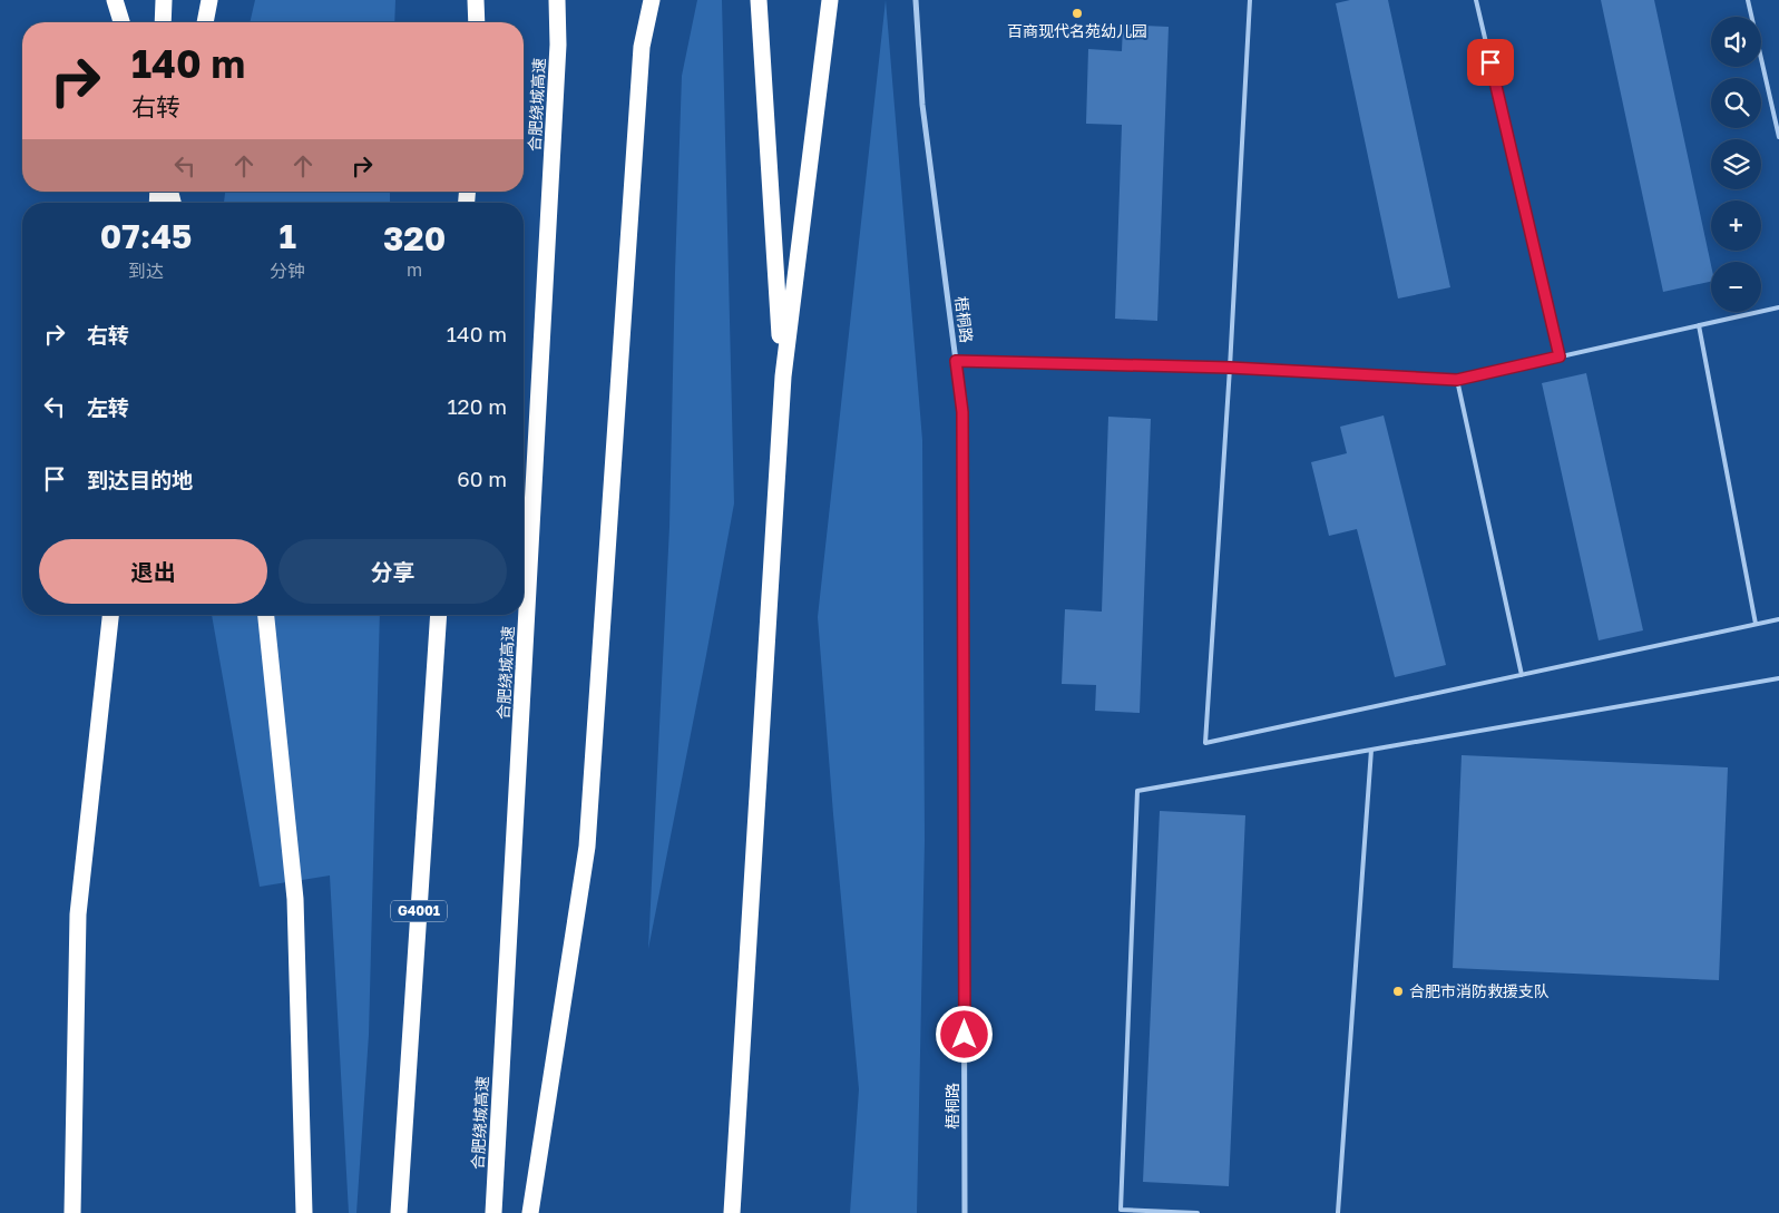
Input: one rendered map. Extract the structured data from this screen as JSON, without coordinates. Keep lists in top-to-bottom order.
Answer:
{
  "streets": {
    "highway": ["合肥绕城高速", "G4001"],
    "street": ["梧桐路"]
  },
  "places": ["百商现代名苑幼儿园", "合肥市消防救援支队"],
  "page": {
    "map_buttons": ["+", "−"],
    "turn": ["140 m", "右转"],
    "eta": [
      "07:45",
      "到达",
      "1",
      "分钟",
      "320",
      "m"
    ],
    "list": [
      {
        "name": "右转",
        "value": "140 m"
      },
      {
        "name": "左转",
        "value": "120 m"
      },
      {
        "name": "到达目的地",
        "value": "60 m"
      }
    ],
    "buttons": ["退出", "分享"]
  }
}
